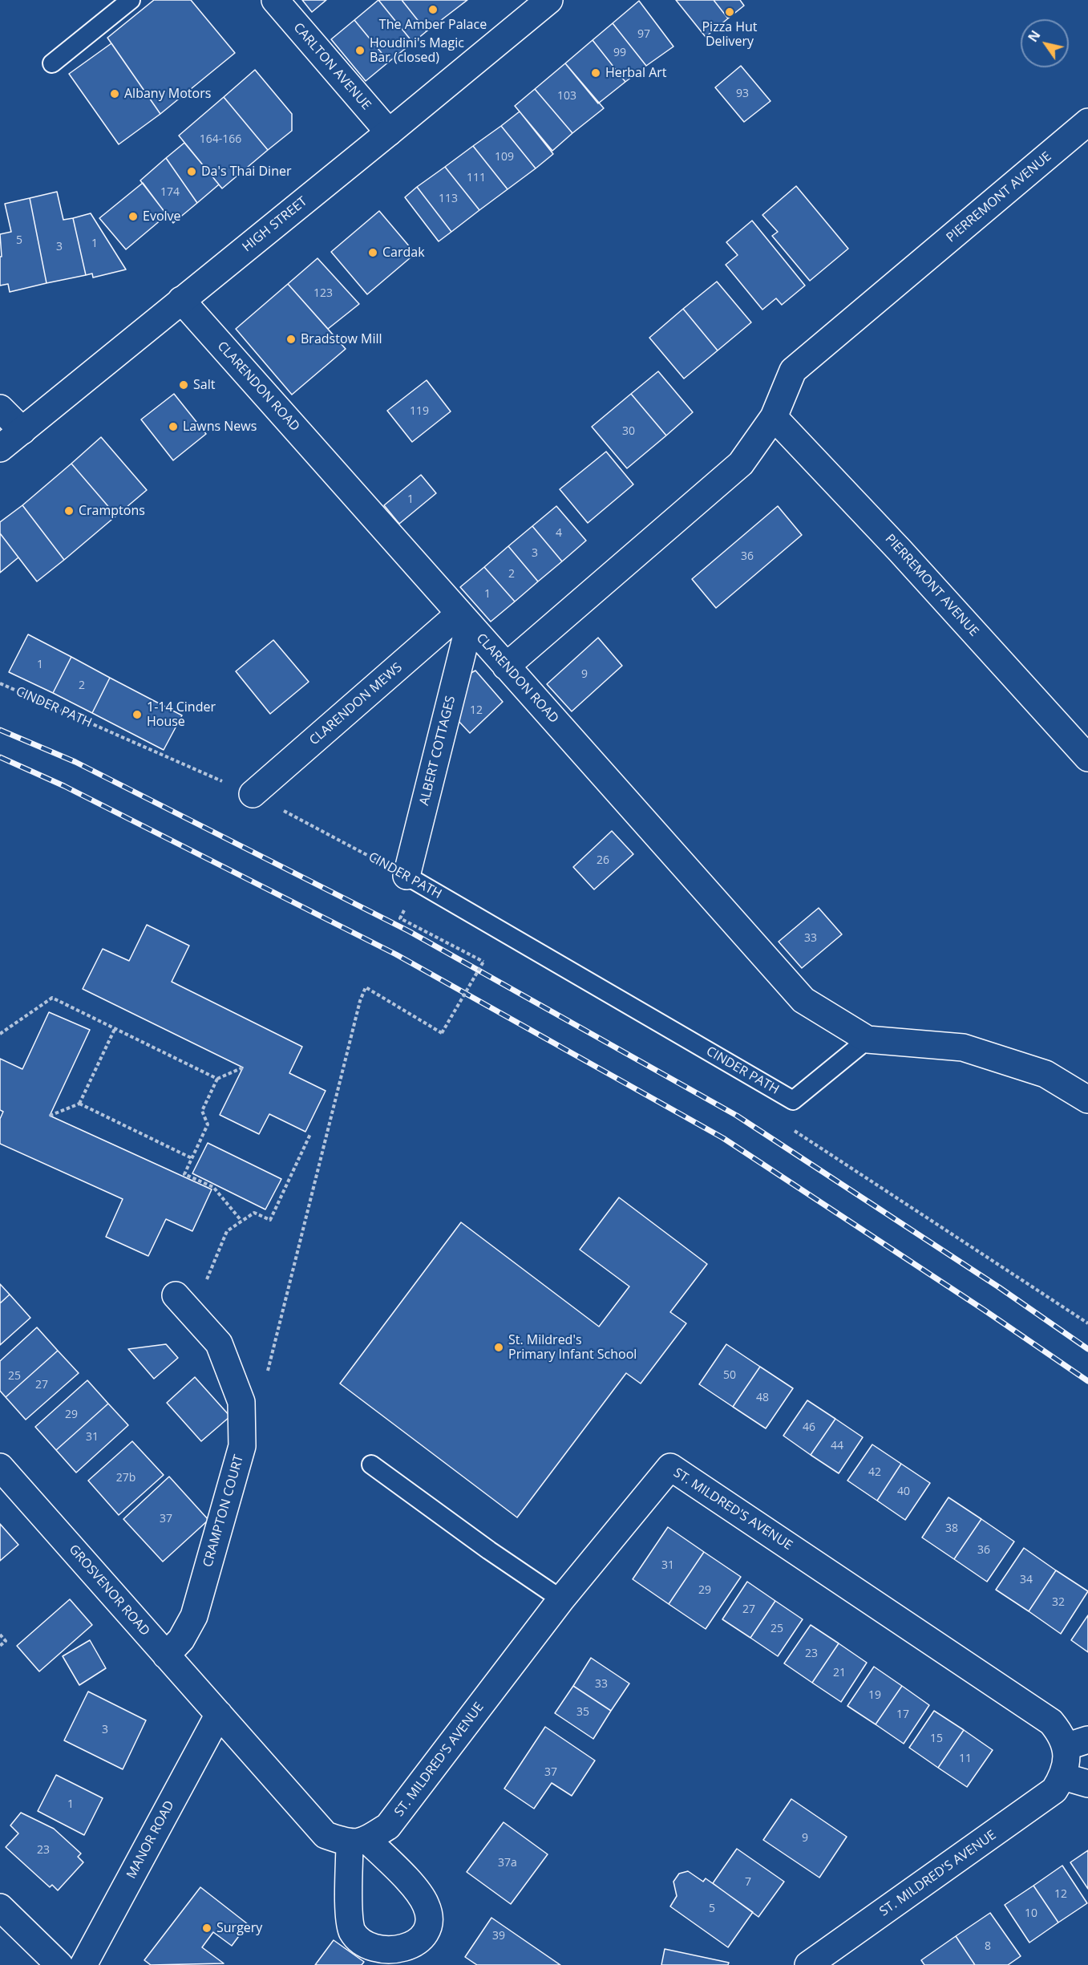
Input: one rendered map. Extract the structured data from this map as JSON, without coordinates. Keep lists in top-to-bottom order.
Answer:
{
  "streets": {
    "street": [
      "CARLTON AVENUE",
      "PIERREMONT AVENUE",
      "HIGH STREET",
      "CLARENDON ROAD",
      "CLARENDON MEWS",
      "ALBERT COTTAGES",
      "ST. MILDRED'S AVENUE",
      "CRAMPTON COURT",
      "GROSVENOR ROAD",
      "MANOR ROAD"
    ],
    "lane": ["CINDER PATH"]
  },
  "crossings": [
    ["CARLTON AVENUE", "HIGH STREET"],
    ["PIERREMONT AVENUE", "CLARENDON ROAD"],
    ["HIGH STREET", "CLARENDON ROAD"],
    ["CLARENDON ROAD", "CLARENDON MEWS"],
    ["CLARENDON ROAD", "CINDER PATH"],
    ["CLARENDON ROAD", "ALBERT COTTAGES"],
    ["CLARENDON MEWS", "CINDER PATH"],
    ["CLARENDON MEWS", "ALBERT COTTAGES"],
    ["CINDER PATH", "ALBERT COTTAGES"],
    ["ST. MILDRED'S AVENUE", "GROSVENOR ROAD"],
    ["ST. MILDRED'S AVENUE", "MANOR ROAD"],
    ["CRAMPTON COURT", "GROSVENOR ROAD"],
    ["GROSVENOR ROAD", "MANOR ROAD"]
  ],
  "places": [
    "The Amber Palace",
    "Pizza Hut Delivery",
    "Houdini's Magic Bar (closed)",
    "Herbal Art",
    "Albany Motors",
    "Da's Thai Diner",
    "Evolve",
    "Cardak",
    "Bradstow Mill",
    "Salt",
    "Lawns News",
    "Cramptons",
    "1-14 Cinder House",
    "St. Mildred's Primary Infant School",
    "Surgery"
  ],
  "house_numbers": [
    "97",
    "99",
    "93",
    "103",
    "164-166",
    "109",
    "111",
    "174",
    "113",
    "5",
    "1",
    "3",
    "123",
    "119",
    "30",
    "1",
    "4",
    "3",
    "36",
    "2",
    "1",
    "1",
    "9",
    "2",
    "12",
    "26",
    "33",
    "50",
    "25",
    "27",
    "48",
    "29",
    "46",
    "31",
    "44",
    "42",
    "27b",
    "40",
    "37",
    "38",
    "36",
    "31",
    "34",
    "29",
    "32",
    "27",
    "25",
    "23",
    "21",
    "33",
    "19",
    "35",
    "17",
    "3",
    "15",
    "11",
    "37",
    "1",
    "9",
    "23",
    "37a",
    "7",
    "12",
    "5",
    "10",
    "39",
    "8"
  ],
  "north": "top left"
}
